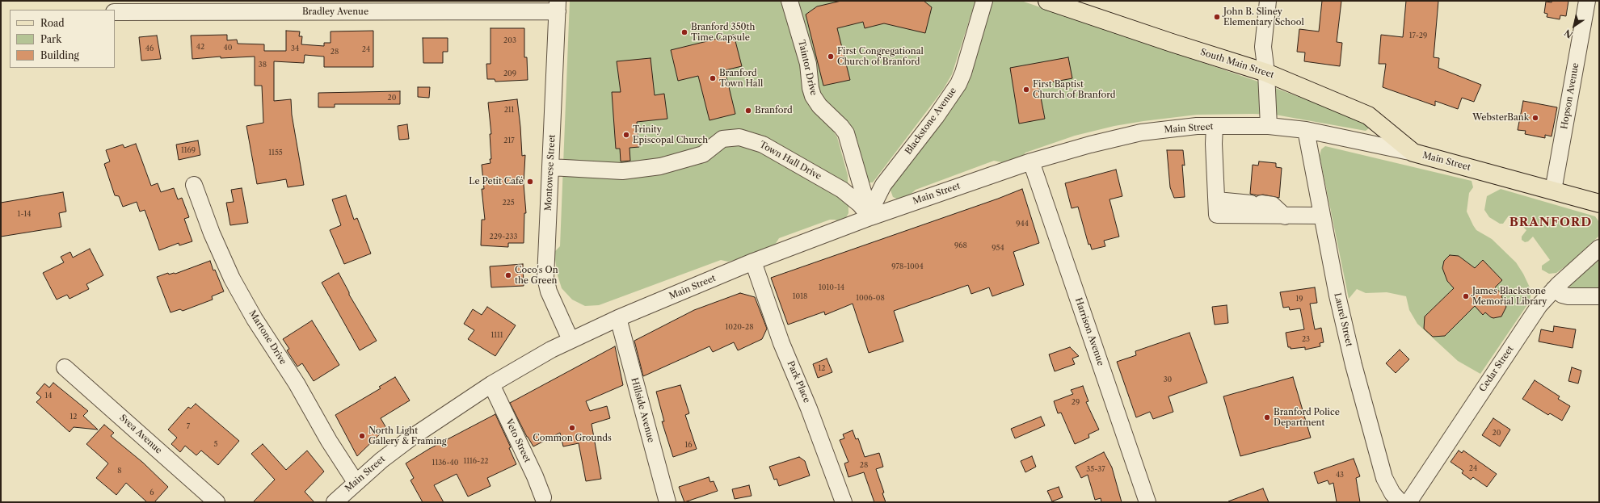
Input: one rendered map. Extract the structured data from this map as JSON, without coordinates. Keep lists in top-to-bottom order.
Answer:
{
  "streets": {
    "main road": ["South Main Street", "Main Street"],
    "street": [
      "Bradley Avenue",
      "Taintor Drive",
      "Hopson Avenue",
      "Blackstone Avenue",
      "Town Hall Drive",
      "Montowese Street",
      "Laurel Street",
      "Harrison Avenue",
      "Martone Drive",
      "Cedar Street",
      "Park Place",
      "Hillside Avenue",
      "Svea Avenue",
      "Veto Street"
    ]
  },
  "crossings": [
    ["Bradley Avenue", "Montowese Street"],
    ["South Main Street", "Main Street"],
    ["Taintor Drive", "Blackstone Avenue"],
    ["Taintor Drive", "Main Street"],
    ["Taintor Drive", "Town Hall Drive"],
    ["Hopson Avenue", "Main Street"],
    ["Blackstone Avenue", "Main Street"],
    ["Blackstone Avenue", "Town Hall Drive"],
    ["Main Street", "Town Hall Drive"],
    ["Main Street", "Montowese Street"],
    ["Main Street", "Laurel Street"],
    ["Main Street", "Harrison Avenue"],
    ["Main Street", "Martone Drive"],
    ["Main Street", "Park Place"],
    ["Main Street", "Hillside Avenue"],
    ["Main Street", "Veto Street"],
    ["Town Hall Drive", "Montowese Street"]
  ],
  "districts": ["BRANFORD"],
  "places": [
    "John B. Sliney Elementary School",
    "Branford 350th Time Capsule",
    "First Congregational Church of Branford",
    "Branford Town Hall",
    "First Baptist Church of Branford",
    "Branford",
    "WebsterBank",
    "Trinity Episcopal Church",
    "Le Petit Café",
    "Coco's On the Green",
    "James Blackstone Memorial Library",
    "Branford Police Department",
    "Common Grounds",
    "North Light Gallery & Framing"
  ],
  "house_numbers": [
    "17-29",
    "203",
    "42",
    "40",
    "46",
    "34",
    "24",
    "28",
    "38",
    "209",
    "20",
    "211",
    "217",
    "1169",
    "1155",
    "225",
    "1-14",
    "944",
    "229-233",
    "968",
    "954",
    "978-1004",
    "1010-14",
    "1018",
    "1006-08",
    "19",
    "1020-28",
    "1111",
    "23",
    "12",
    "30",
    "14",
    "29",
    "12",
    "7",
    "20",
    "5",
    "16",
    "1116-22",
    "1136-40",
    "28",
    "24",
    "35-37",
    "8",
    "43",
    "6"
  ],
  "legend": ["Road", "Park", "Building"],
  "north": "bottom left"
}
